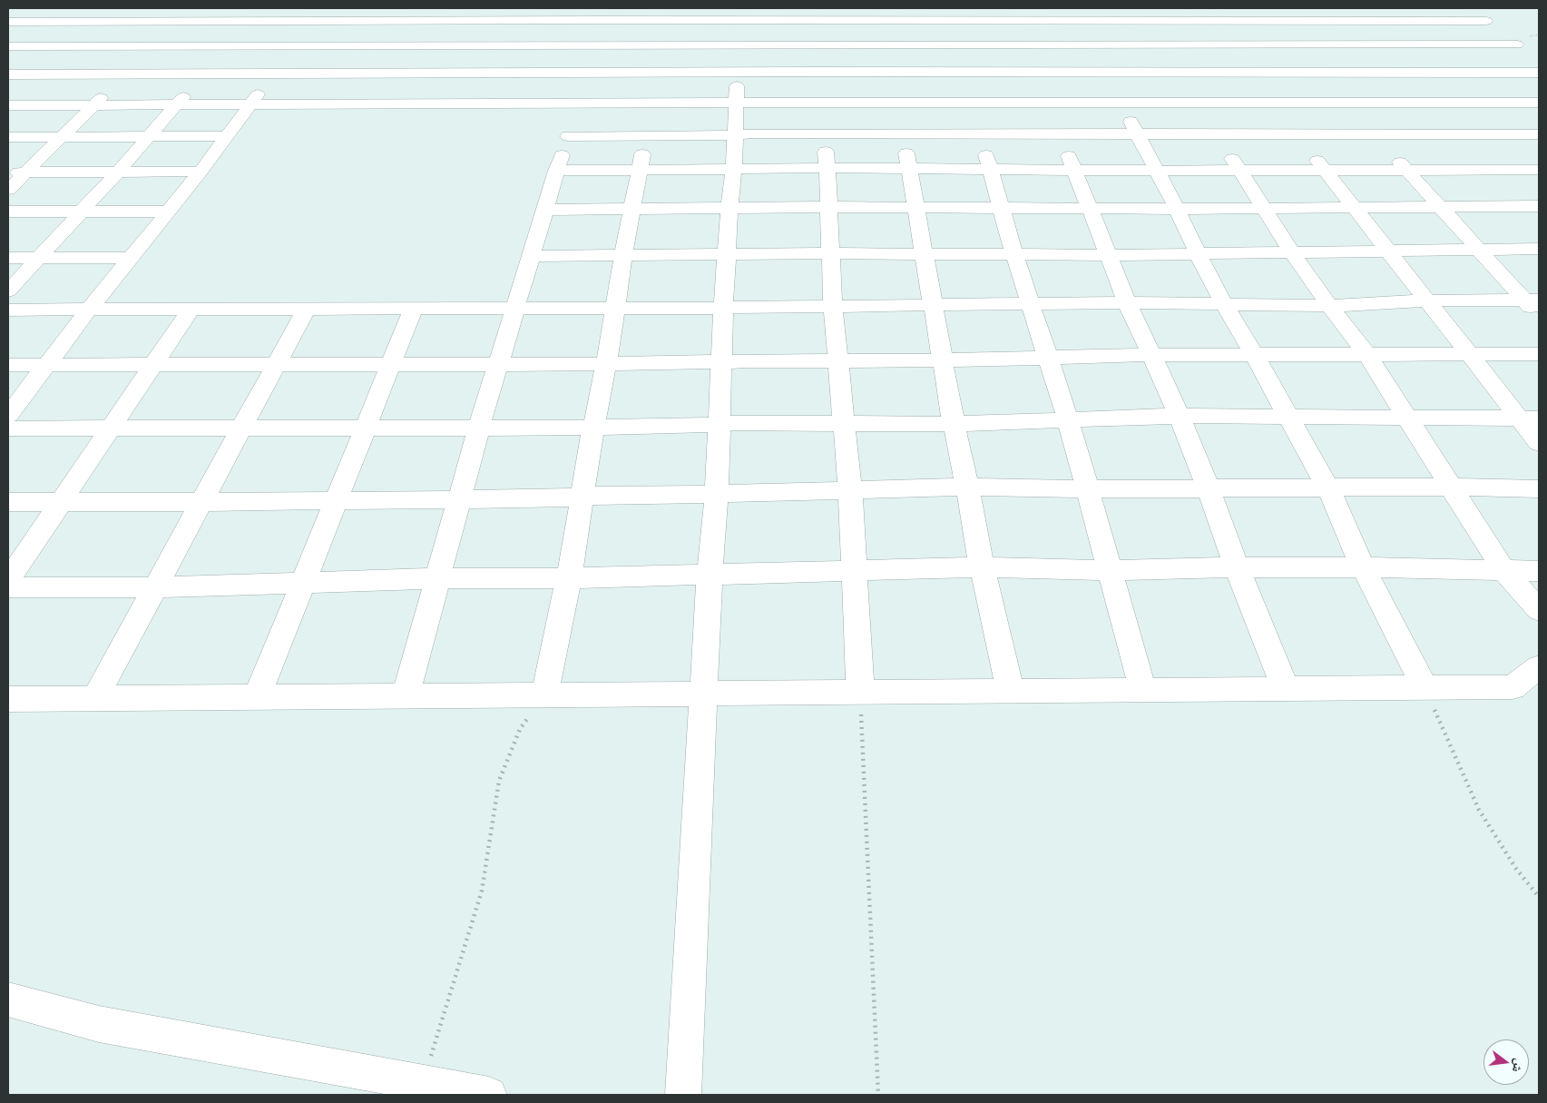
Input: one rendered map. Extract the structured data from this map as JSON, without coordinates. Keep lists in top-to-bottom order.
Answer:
{
  "north": "right"
}
